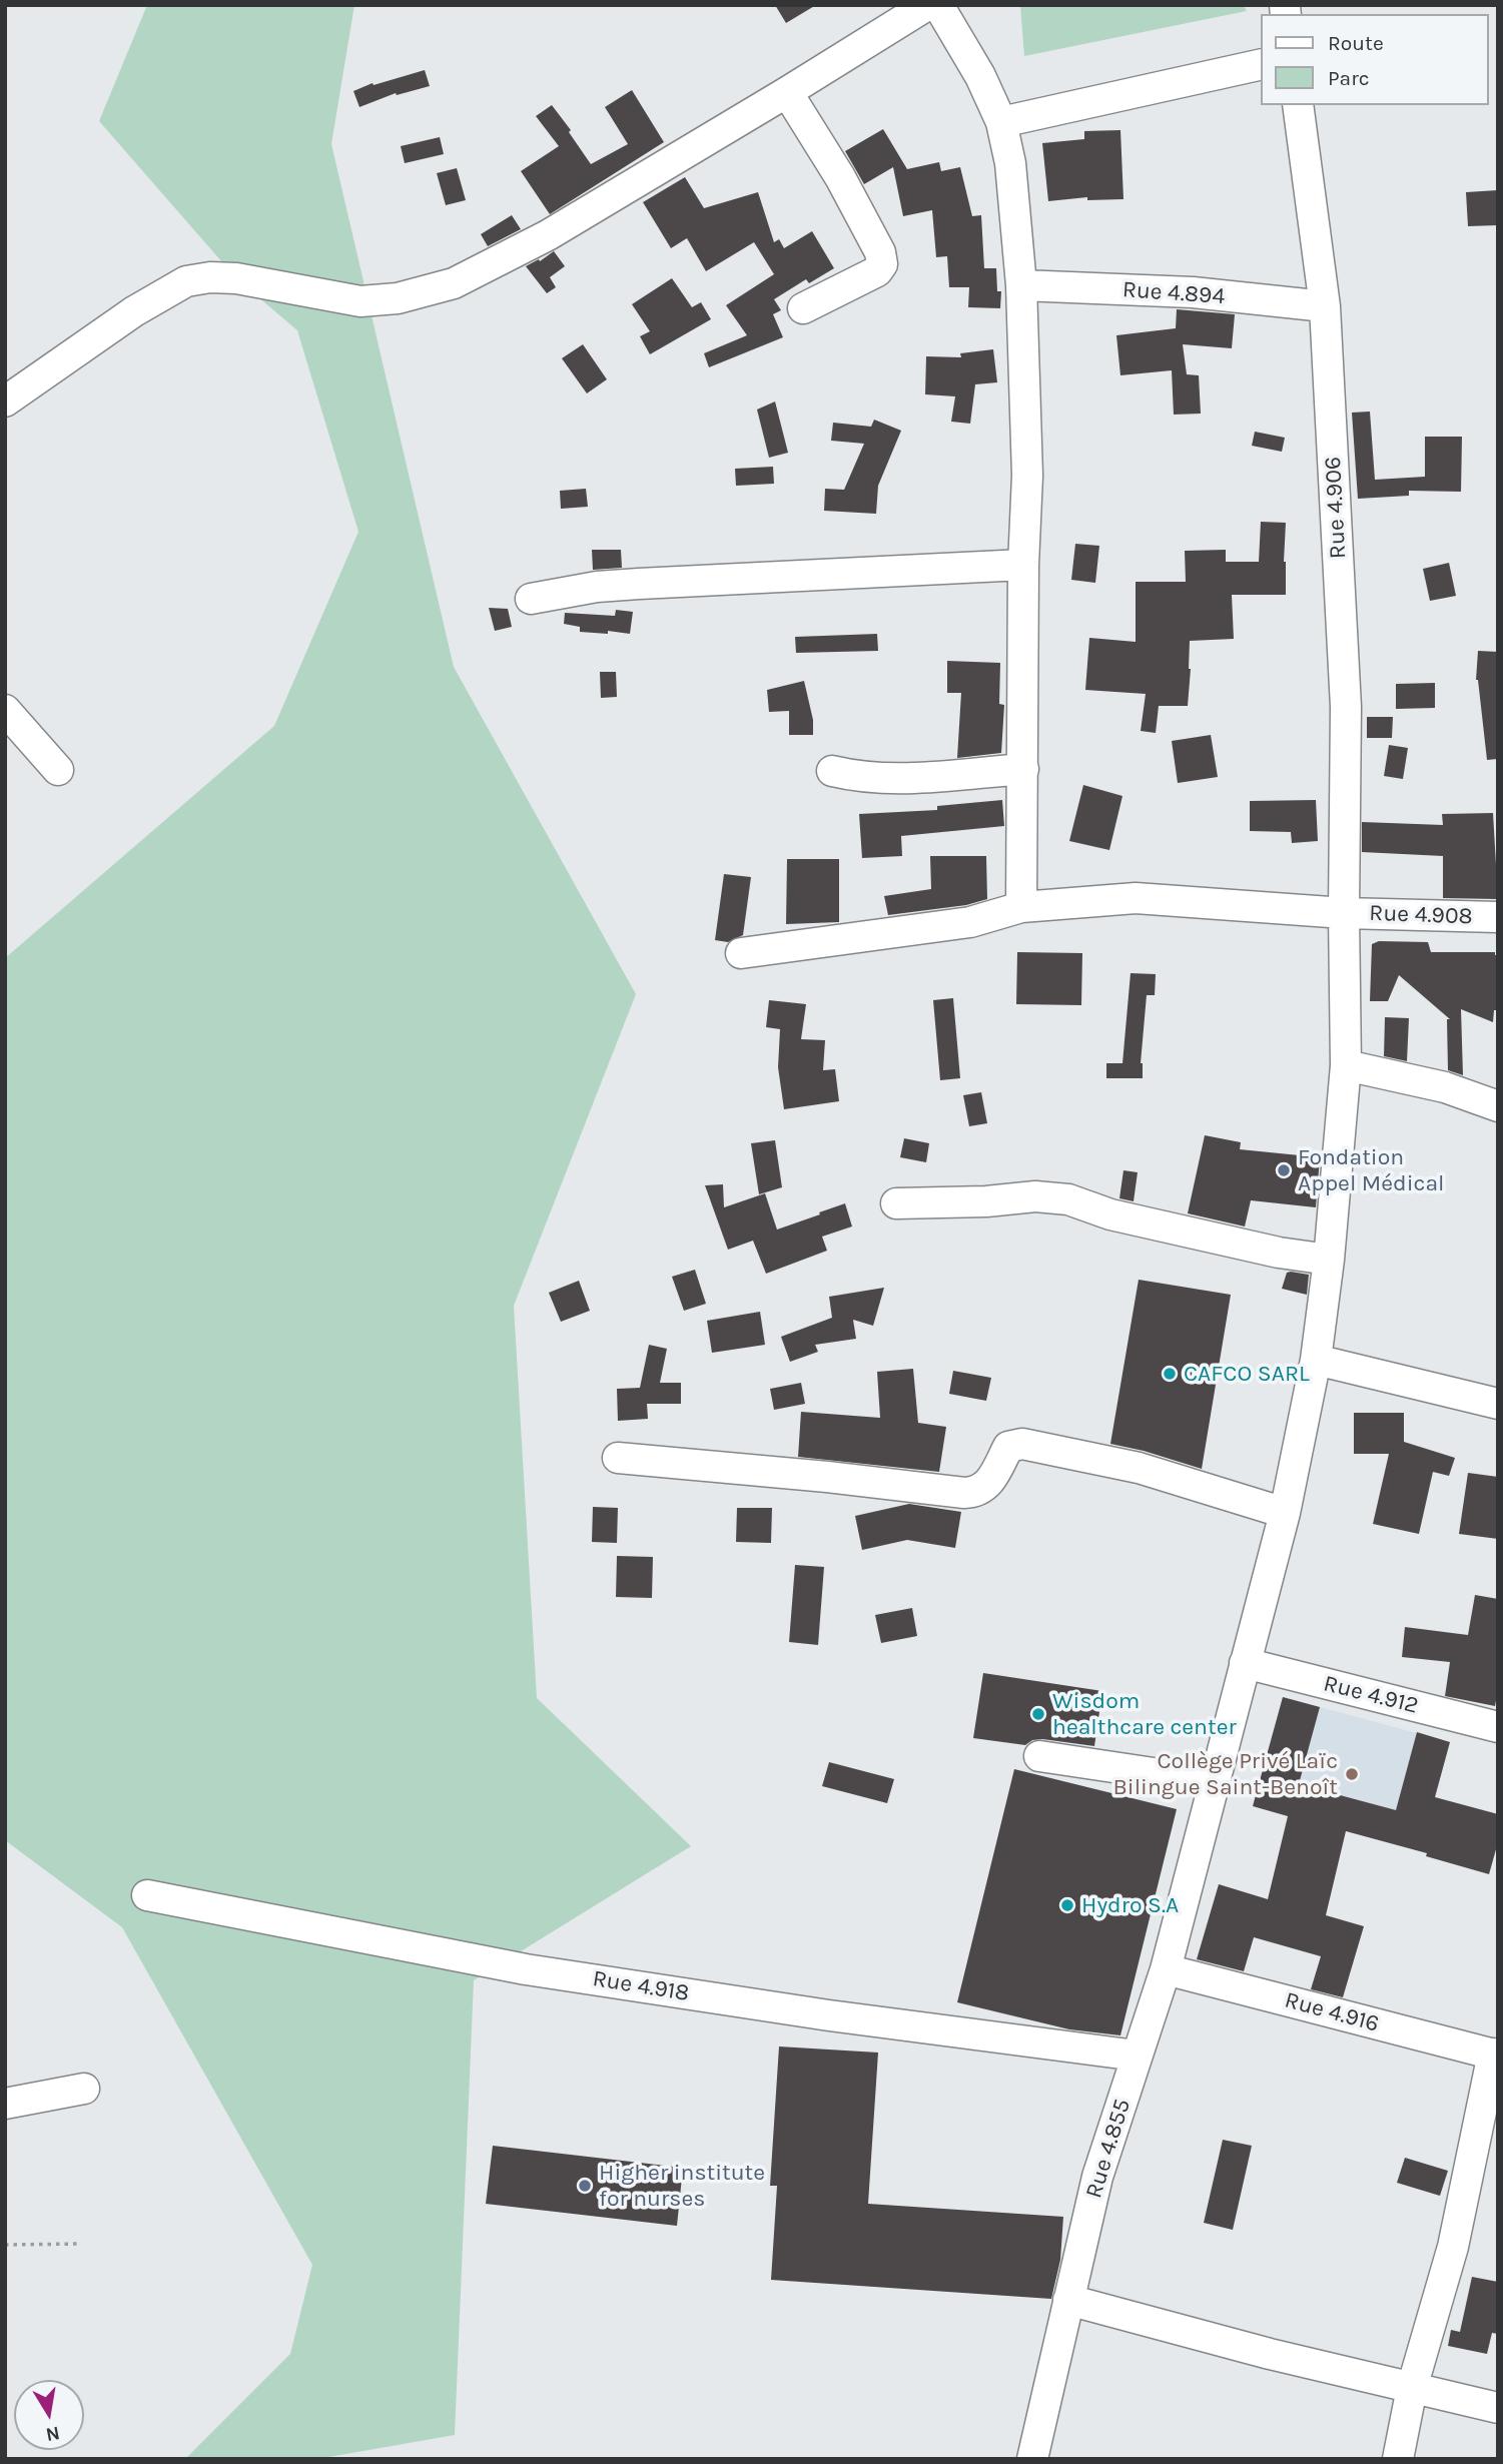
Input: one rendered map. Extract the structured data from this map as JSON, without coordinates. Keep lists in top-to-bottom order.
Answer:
{
  "streets": {
    "street": [
      "Rue 4.894",
      "Rue 4.906",
      "Rue 4.908",
      "Rue 4.912",
      "Rue 4.918",
      "Rue 4.916",
      "Rue 4.855"
    ]
  },
  "crossings": [
    ["Rue 4.894", "Rue 4.906"],
    ["Rue 4.906", "Rue 4.908"],
    ["Rue 4.906", "Rue 4.855"],
    ["Rue 4.912", "Rue 4.855"],
    ["Rue 4.918", "Rue 4.855"],
    ["Rue 4.916", "Rue 4.855"]
  ],
  "places": [
    "Fondation Appel Médical",
    "CAFCO SARL",
    "Wisdom healthcare center",
    "Collège Privé Laïc Bilingue Saint-Benoît",
    "Hydro S.A",
    "Higher institute for nurses"
  ],
  "legend": ["Route", "Parc"],
  "north": "bottom"
}
